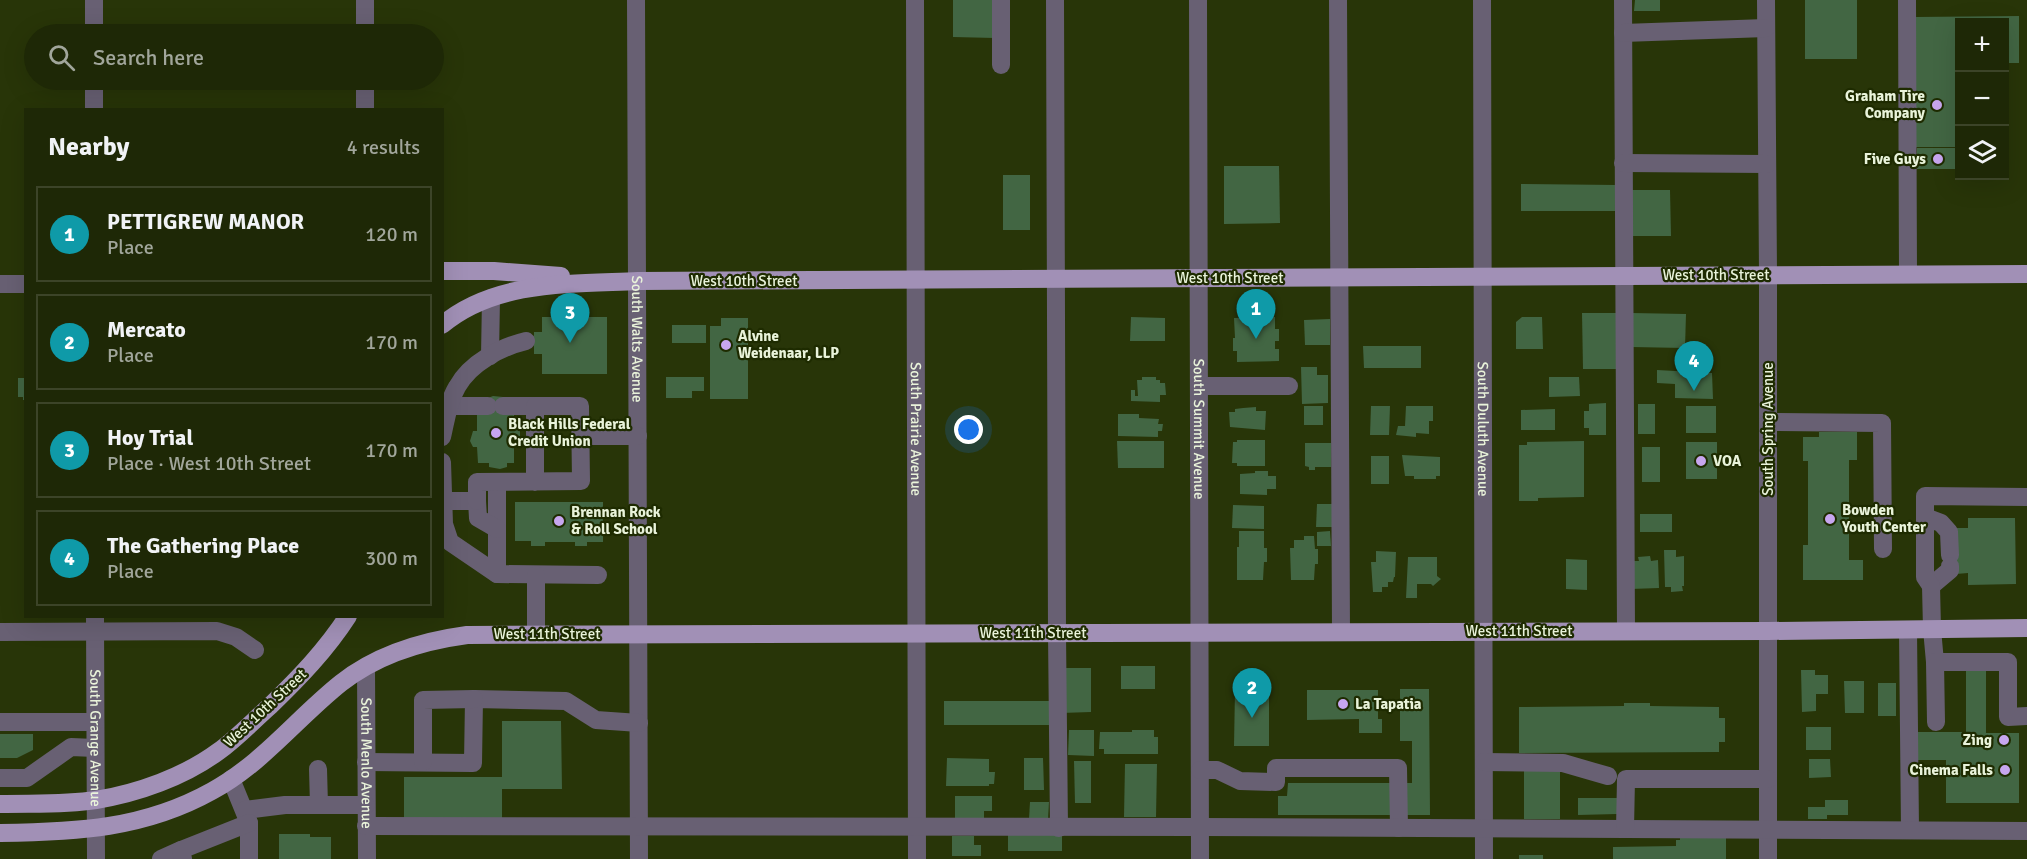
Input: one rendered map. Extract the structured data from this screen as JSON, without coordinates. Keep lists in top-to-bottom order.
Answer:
{
  "streets": {
    "main road": ["West 10th Street", "West 11th Street"],
    "street": [
      "South Walts Avenue",
      "South Summit Avenue",
      "South Duluth Avenue",
      "South Spring Avenue",
      "South Prairie Avenue",
      "South Grange Avenue",
      "South Menlo Avenue"
    ]
  },
  "crossings": [
    ["West 10th Street", "South Walts Avenue"],
    ["West 10th Street", "South Summit Avenue"],
    ["West 10th Street", "South Duluth Avenue"],
    ["West 10th Street", "South Spring Avenue"],
    ["West 10th Street", "South Prairie Avenue"],
    ["West 10th Street", "South Grange Avenue"],
    ["South Walts Avenue", "West 11th Street"],
    ["South Summit Avenue", "West 11th Street"],
    ["South Duluth Avenue", "West 11th Street"],
    ["South Spring Avenue", "West 11th Street"],
    ["South Prairie Avenue", "West 11th Street"],
    ["West 11th Street", "South Grange Avenue"],
    ["West 11th Street", "South Menlo Avenue"]
  ],
  "places": [
    "Graham Tire Company",
    "Five Guys",
    "Alvine Weidenaar, LLP",
    "Black Hills Federal Credit Union",
    "VOA",
    "Bowden Youth Center",
    "Brennan Rock & Roll School",
    "La Tapatia",
    "Zing",
    "Cinema Falls"
  ],
  "page": {
    "map_buttons": ["+", "−"],
    "search": "Search here",
    "heading": ["Nearby", "4 results"],
    "list": [
      {
        "mark": "1",
        "name": "PETTIGREW MANOR",
        "note": "Place",
        "value": "120 m"
      },
      {
        "mark": "2",
        "name": "Mercato",
        "note": "Place",
        "value": "170 m"
      },
      {
        "mark": "3",
        "name": "Hoy Trial",
        "note": "Place · West 10th Street",
        "value": "170 m"
      },
      {
        "mark": "4",
        "name": "The Gathering Place",
        "note": "Place",
        "value": "300 m"
      }
    ],
    "pins": [
      "1",
      "3",
      "4",
      "2"
    ]
  }
}
